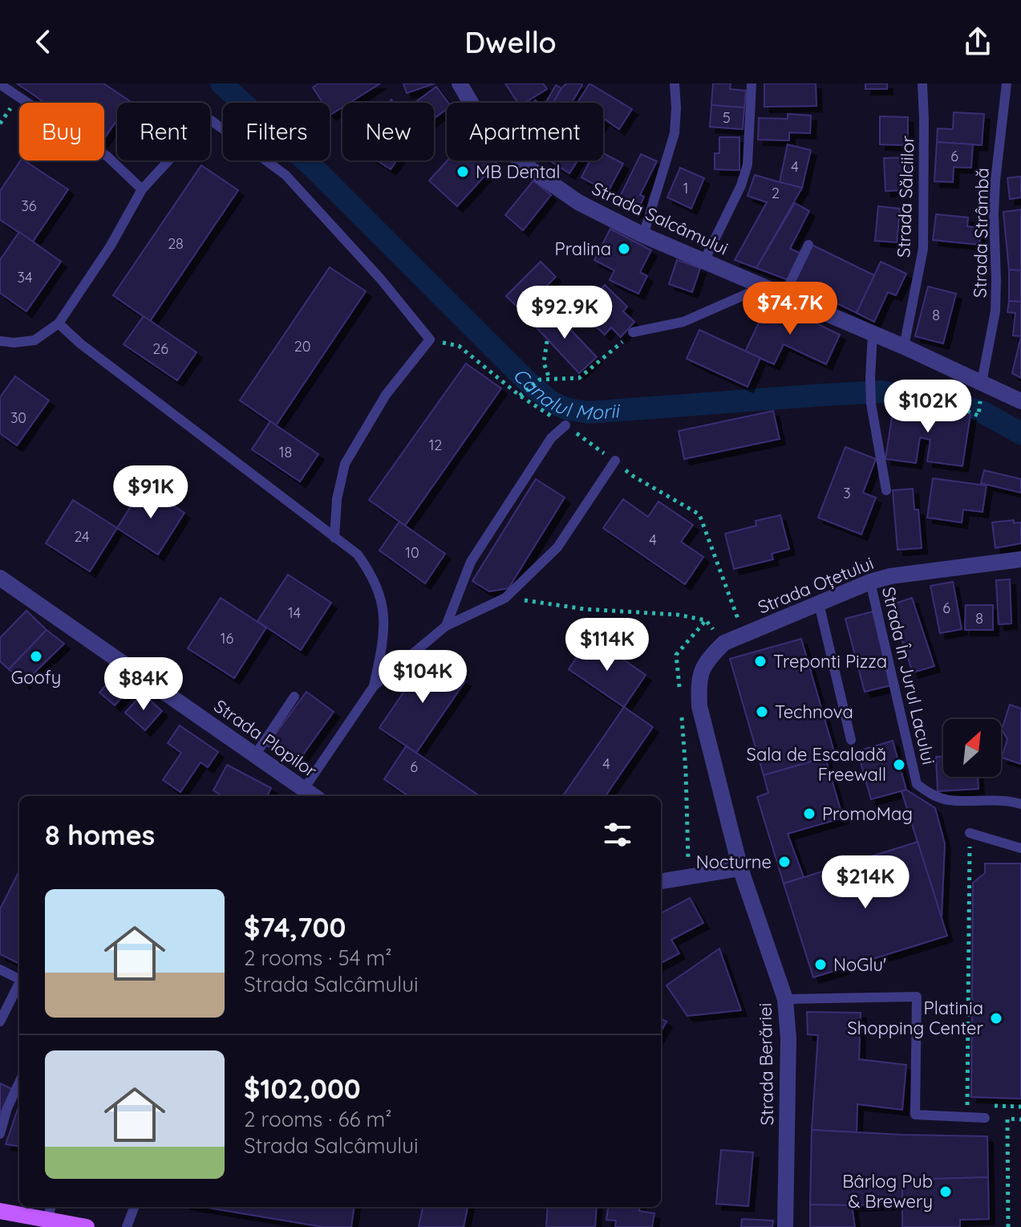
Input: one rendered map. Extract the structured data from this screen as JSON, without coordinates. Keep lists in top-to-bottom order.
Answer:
{
  "streets": {
    "street": [
      "Strada Salcâmului",
      "Strada Oțetului",
      "Strada Plopilor",
      "Strada Berăriei"
    ],
    "lane": ["Strada Sălciilor", "Strada Strâmbă", "Strada În Jurul Lacului"]
  },
  "crossings": [
    ["Strada Sălciilor", "Strada Salcâmului"],
    ["Strada Salcâmului", "Strada Strâmbă"],
    ["Strada Oțetului", "Strada În Jurul Lacului"],
    ["Strada Oțetului", "Strada Berăriei"]
  ],
  "water": ["Canalul Morii"],
  "places": [
    "MB Dental",
    "Pralina",
    "Goofy",
    "Treponti Pizza",
    "Technova",
    "Sala de Escaladă Freewall",
    "PromoMag",
    "Nocturne",
    "NoGlu'",
    "Platinia Shopping Center",
    "Bârlog Pub & Brewery"
  ],
  "house_numbers": [
    "5",
    "6",
    "4",
    "1",
    "2",
    "36",
    "28",
    "34",
    "8",
    "20",
    "26",
    "30",
    "12",
    "18",
    "3",
    "24",
    "4",
    "10",
    "6",
    "14",
    "8",
    "16",
    "4",
    "6"
  ],
  "north": "top right",
  "page": {
    "header": "Dwello",
    "chip": [
      "Buy",
      "Rent",
      "Filters",
      "New",
      "Apartment"
    ],
    "price": [
      "$74.7K",
      "$92.9K",
      "$102K",
      "$91K",
      "$114K",
      "$104K",
      "$84K",
      "$214K"
    ],
    "heading": "8 homes",
    "list": [
      {
        "name": "$74,700",
        "note": "2 rooms · 54 m² · Strada Salcâmului"
      },
      {
        "name": "$102,000",
        "note": "2 rooms · 66 m² · Strada Salcâmului"
      }
    ]
  }
}
